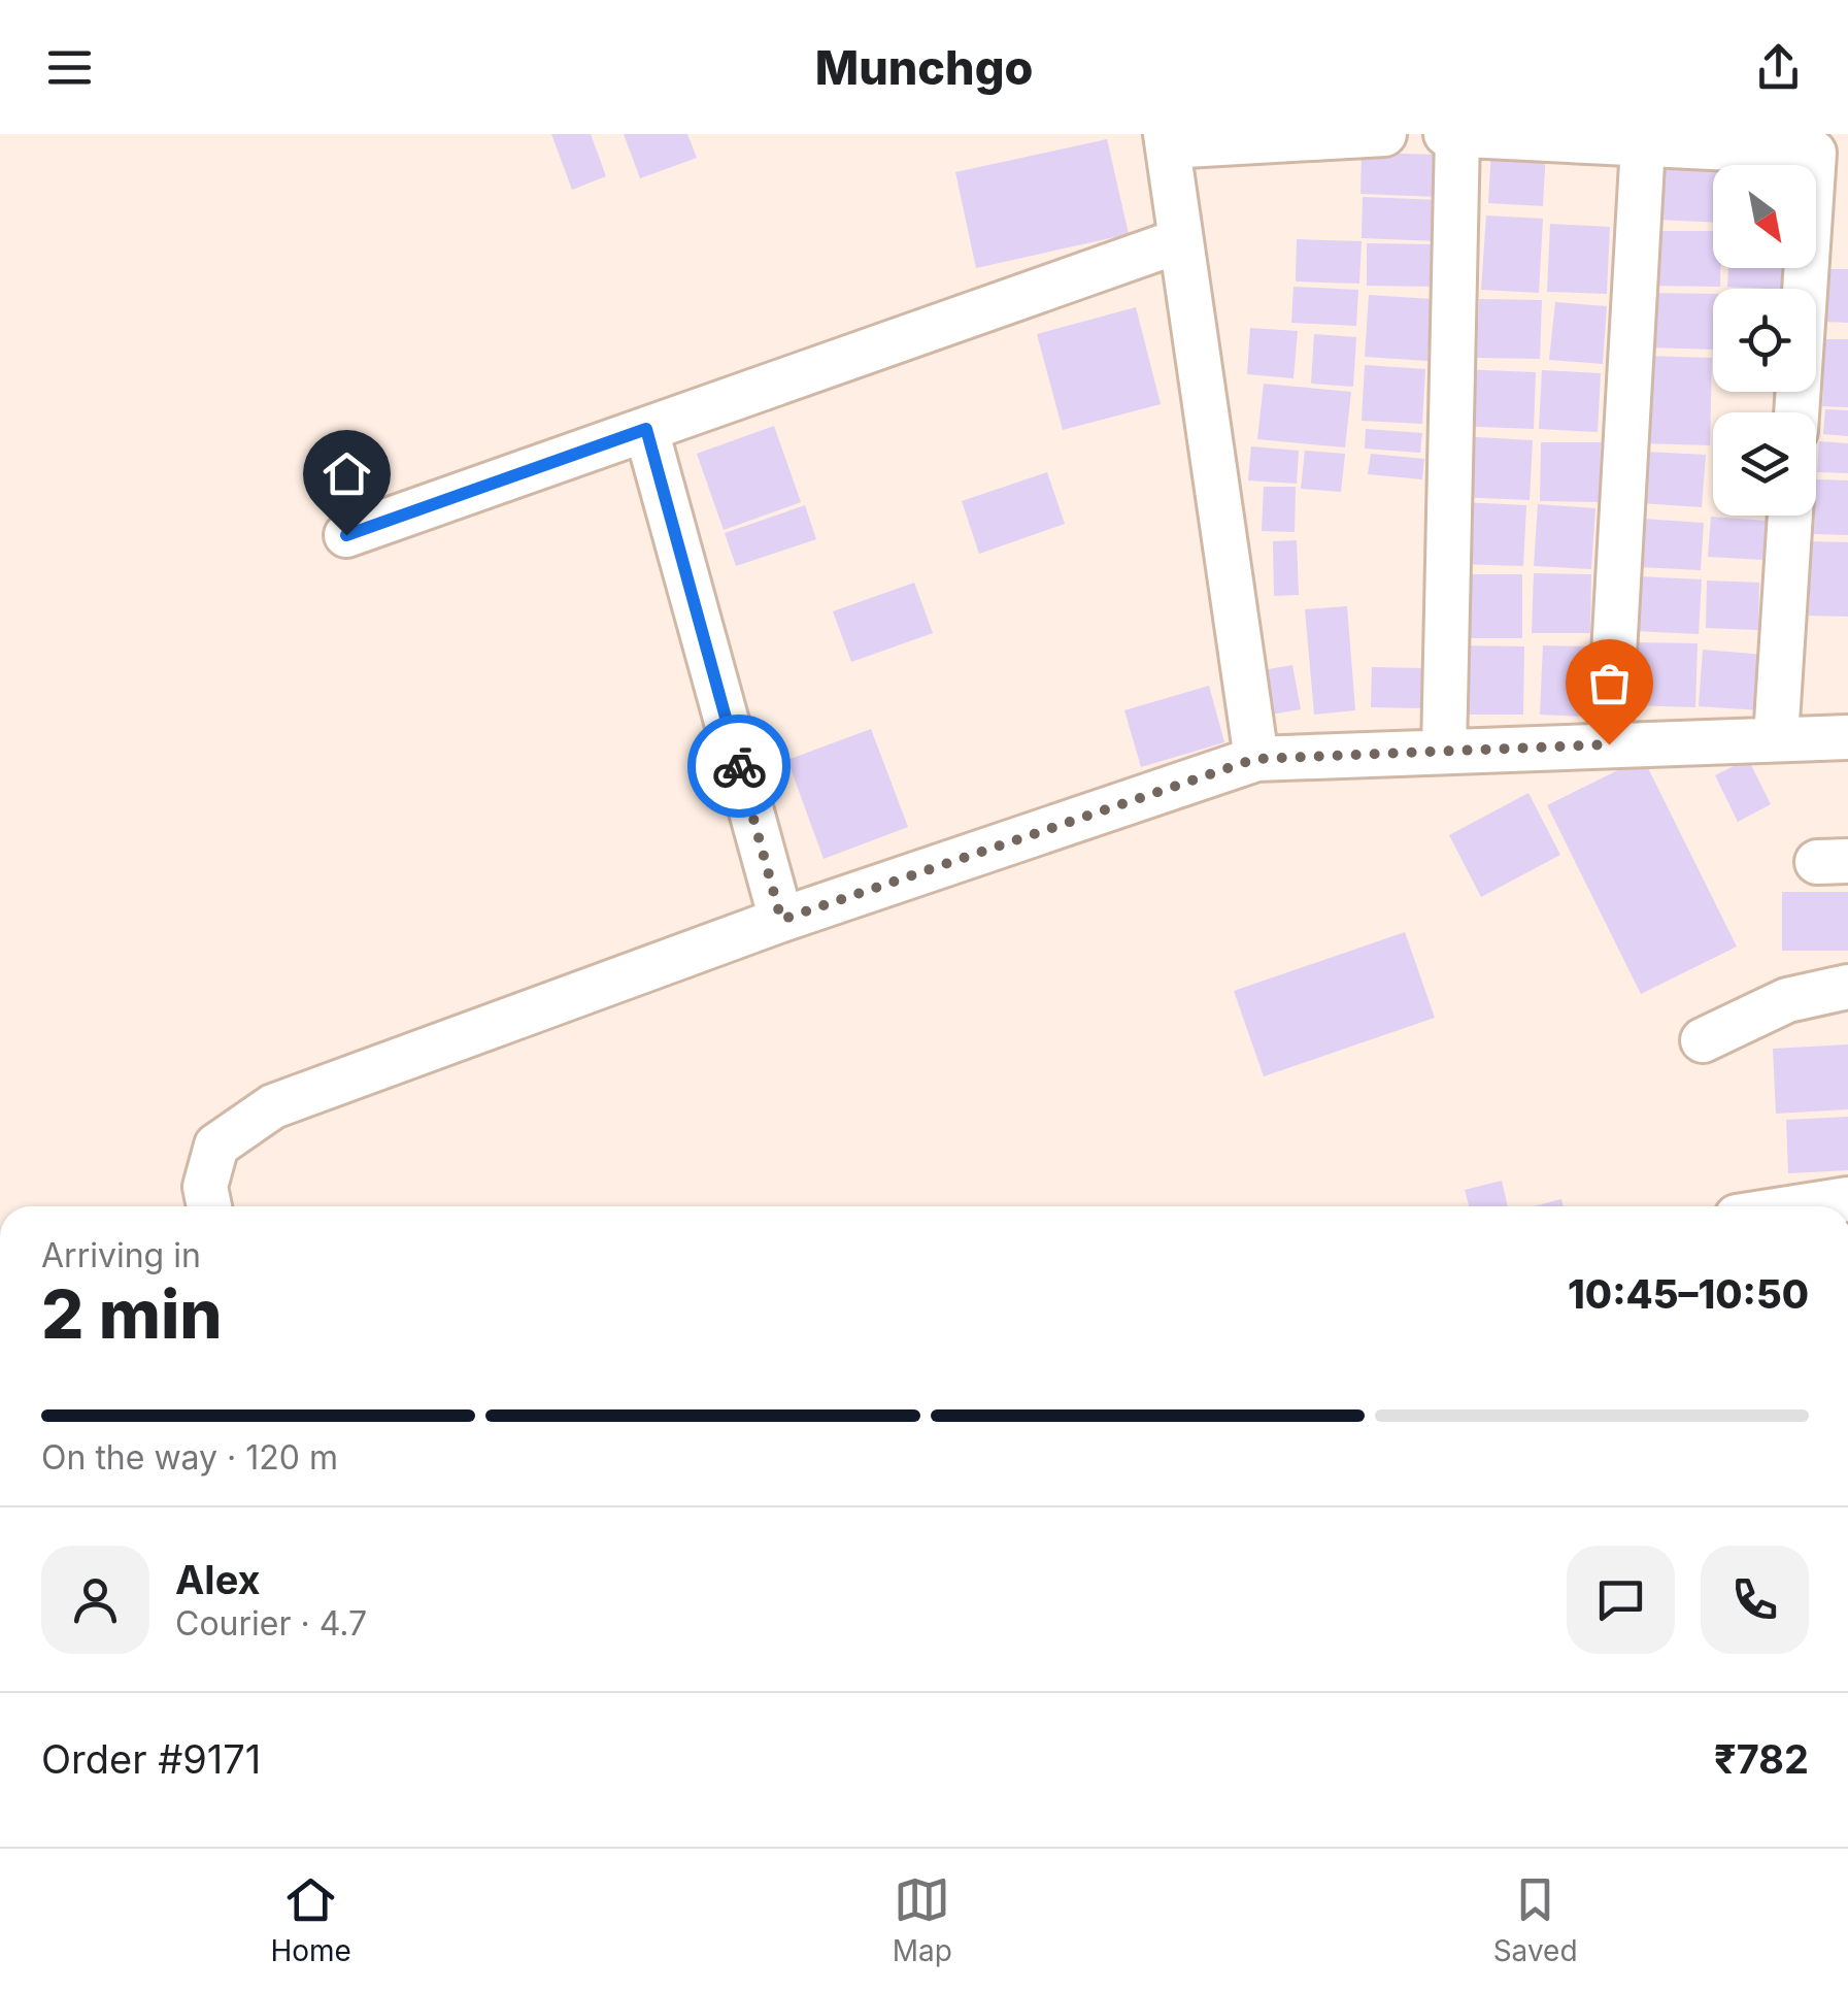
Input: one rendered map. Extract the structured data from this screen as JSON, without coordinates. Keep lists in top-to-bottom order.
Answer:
{
  "north": "bottom right",
  "page": {
    "header": "Munchgo",
    "heading": ["2 min", "Arriving in", "10:45–10:50"],
    "panel": [
      "Alex",
      "Courier · 4.7",
      "Order #9171",
      "₹782"
    ],
    "bar": "On the way · 120 m",
    "tabs": ["Home", "Map", "Saved"]
  }
}
